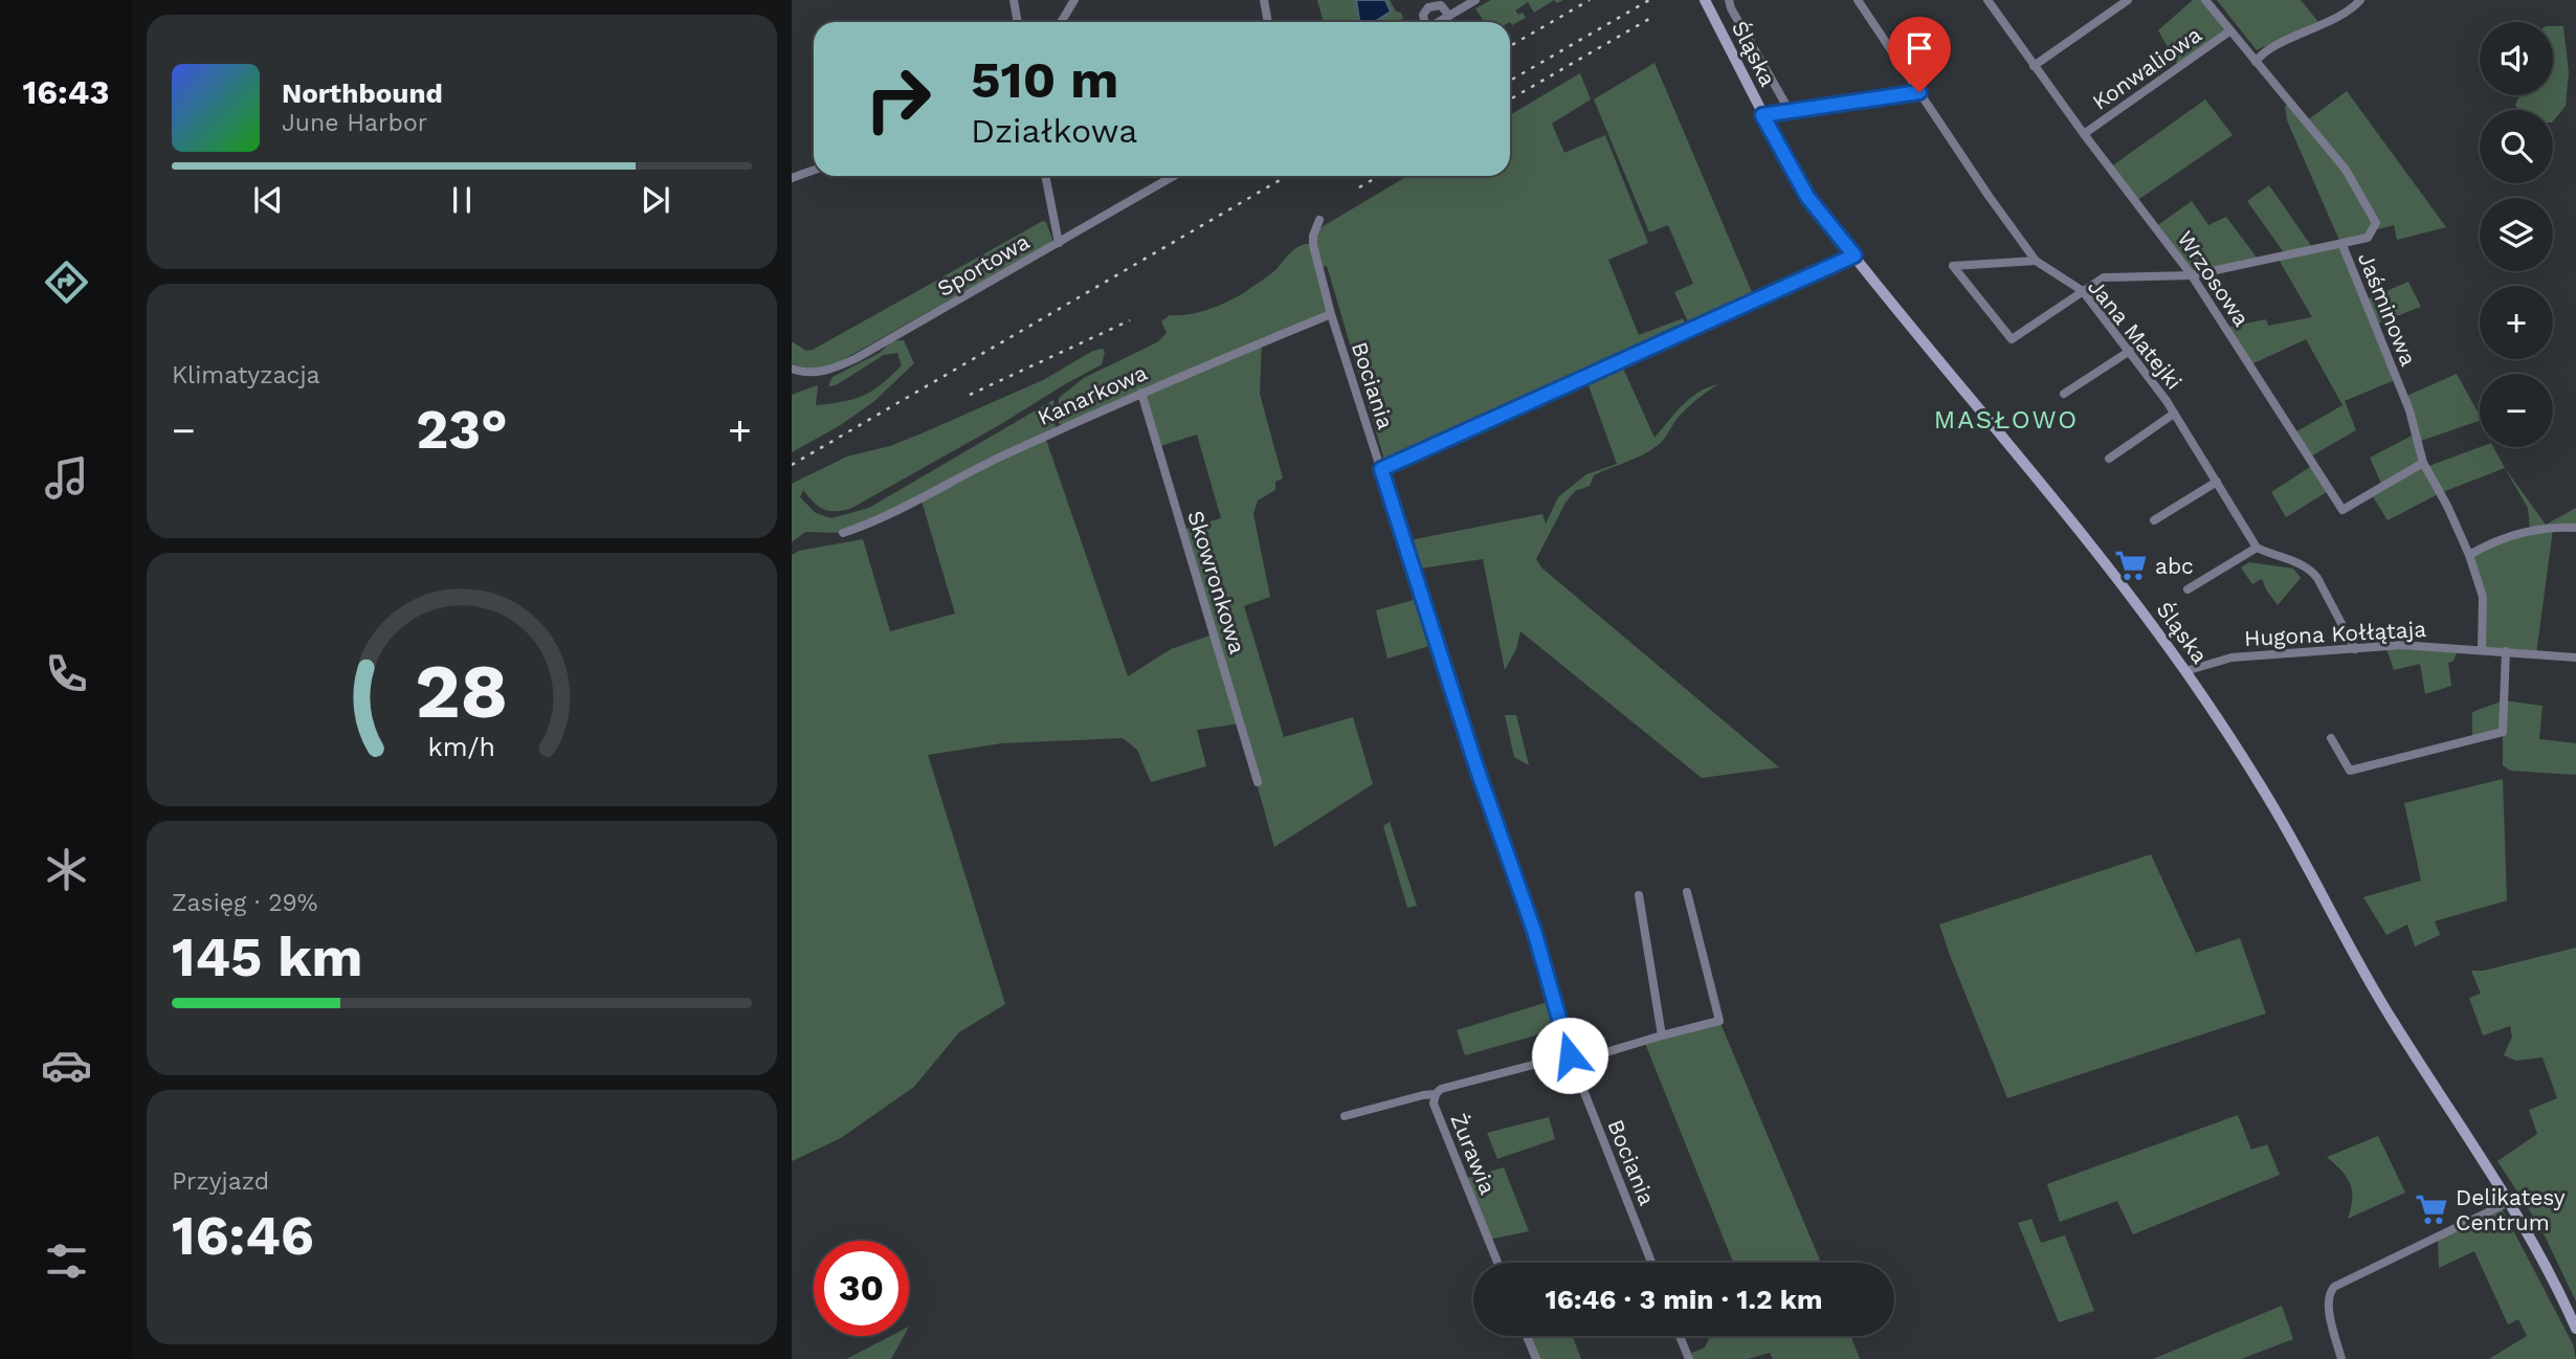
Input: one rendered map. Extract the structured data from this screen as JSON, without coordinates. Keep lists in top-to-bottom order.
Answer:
{
  "streets": {
    "street": [
      "Śląska",
      "Konwaliowa",
      "Sportowa",
      "Wrzosowa",
      "Jaśminowa",
      "Jana Matejki",
      "Bociania",
      "Kanarkowa",
      "Skowronkowa",
      "Hugona Kołłątaja",
      "Żurawia"
    ]
  },
  "crossings": [
    ["Śląska", "Hugona Kołłątaja"],
    ["Konwaliowa", "Wrzosowa"],
    ["Konwaliowa", "Jaśminowa"],
    ["Wrzosowa", "Jaśminowa"],
    ["Jaśminowa", "Hugona Kołłątaja"],
    ["Bociania", "Kanarkowa"],
    ["Bociania", "Żurawia"],
    ["Kanarkowa", "Skowronkowa"]
  ],
  "districts": ["MASŁOWO"],
  "places": {
    "supermarket": ["abc", "Delikatesy Centrum"]
  },
  "page": {
    "tabs": "16:43",
    "map_buttons": ["+", "−"],
    "turn": ["510 m", "Działkowa"],
    "song": ["Northbound", "June Harbor"],
    "tile": [
      "Klimatyzacja",
      ["Zasięg · 29%", "145 km"],
      ["Przyjazd", "16:46"]
    ],
    "heat": ["−", "23°", "+"],
    "limit": "30",
    "trip": "16:46 · 3 min · 1.2 km",
    "gauge": ["28", "km/h"]
  }
}
